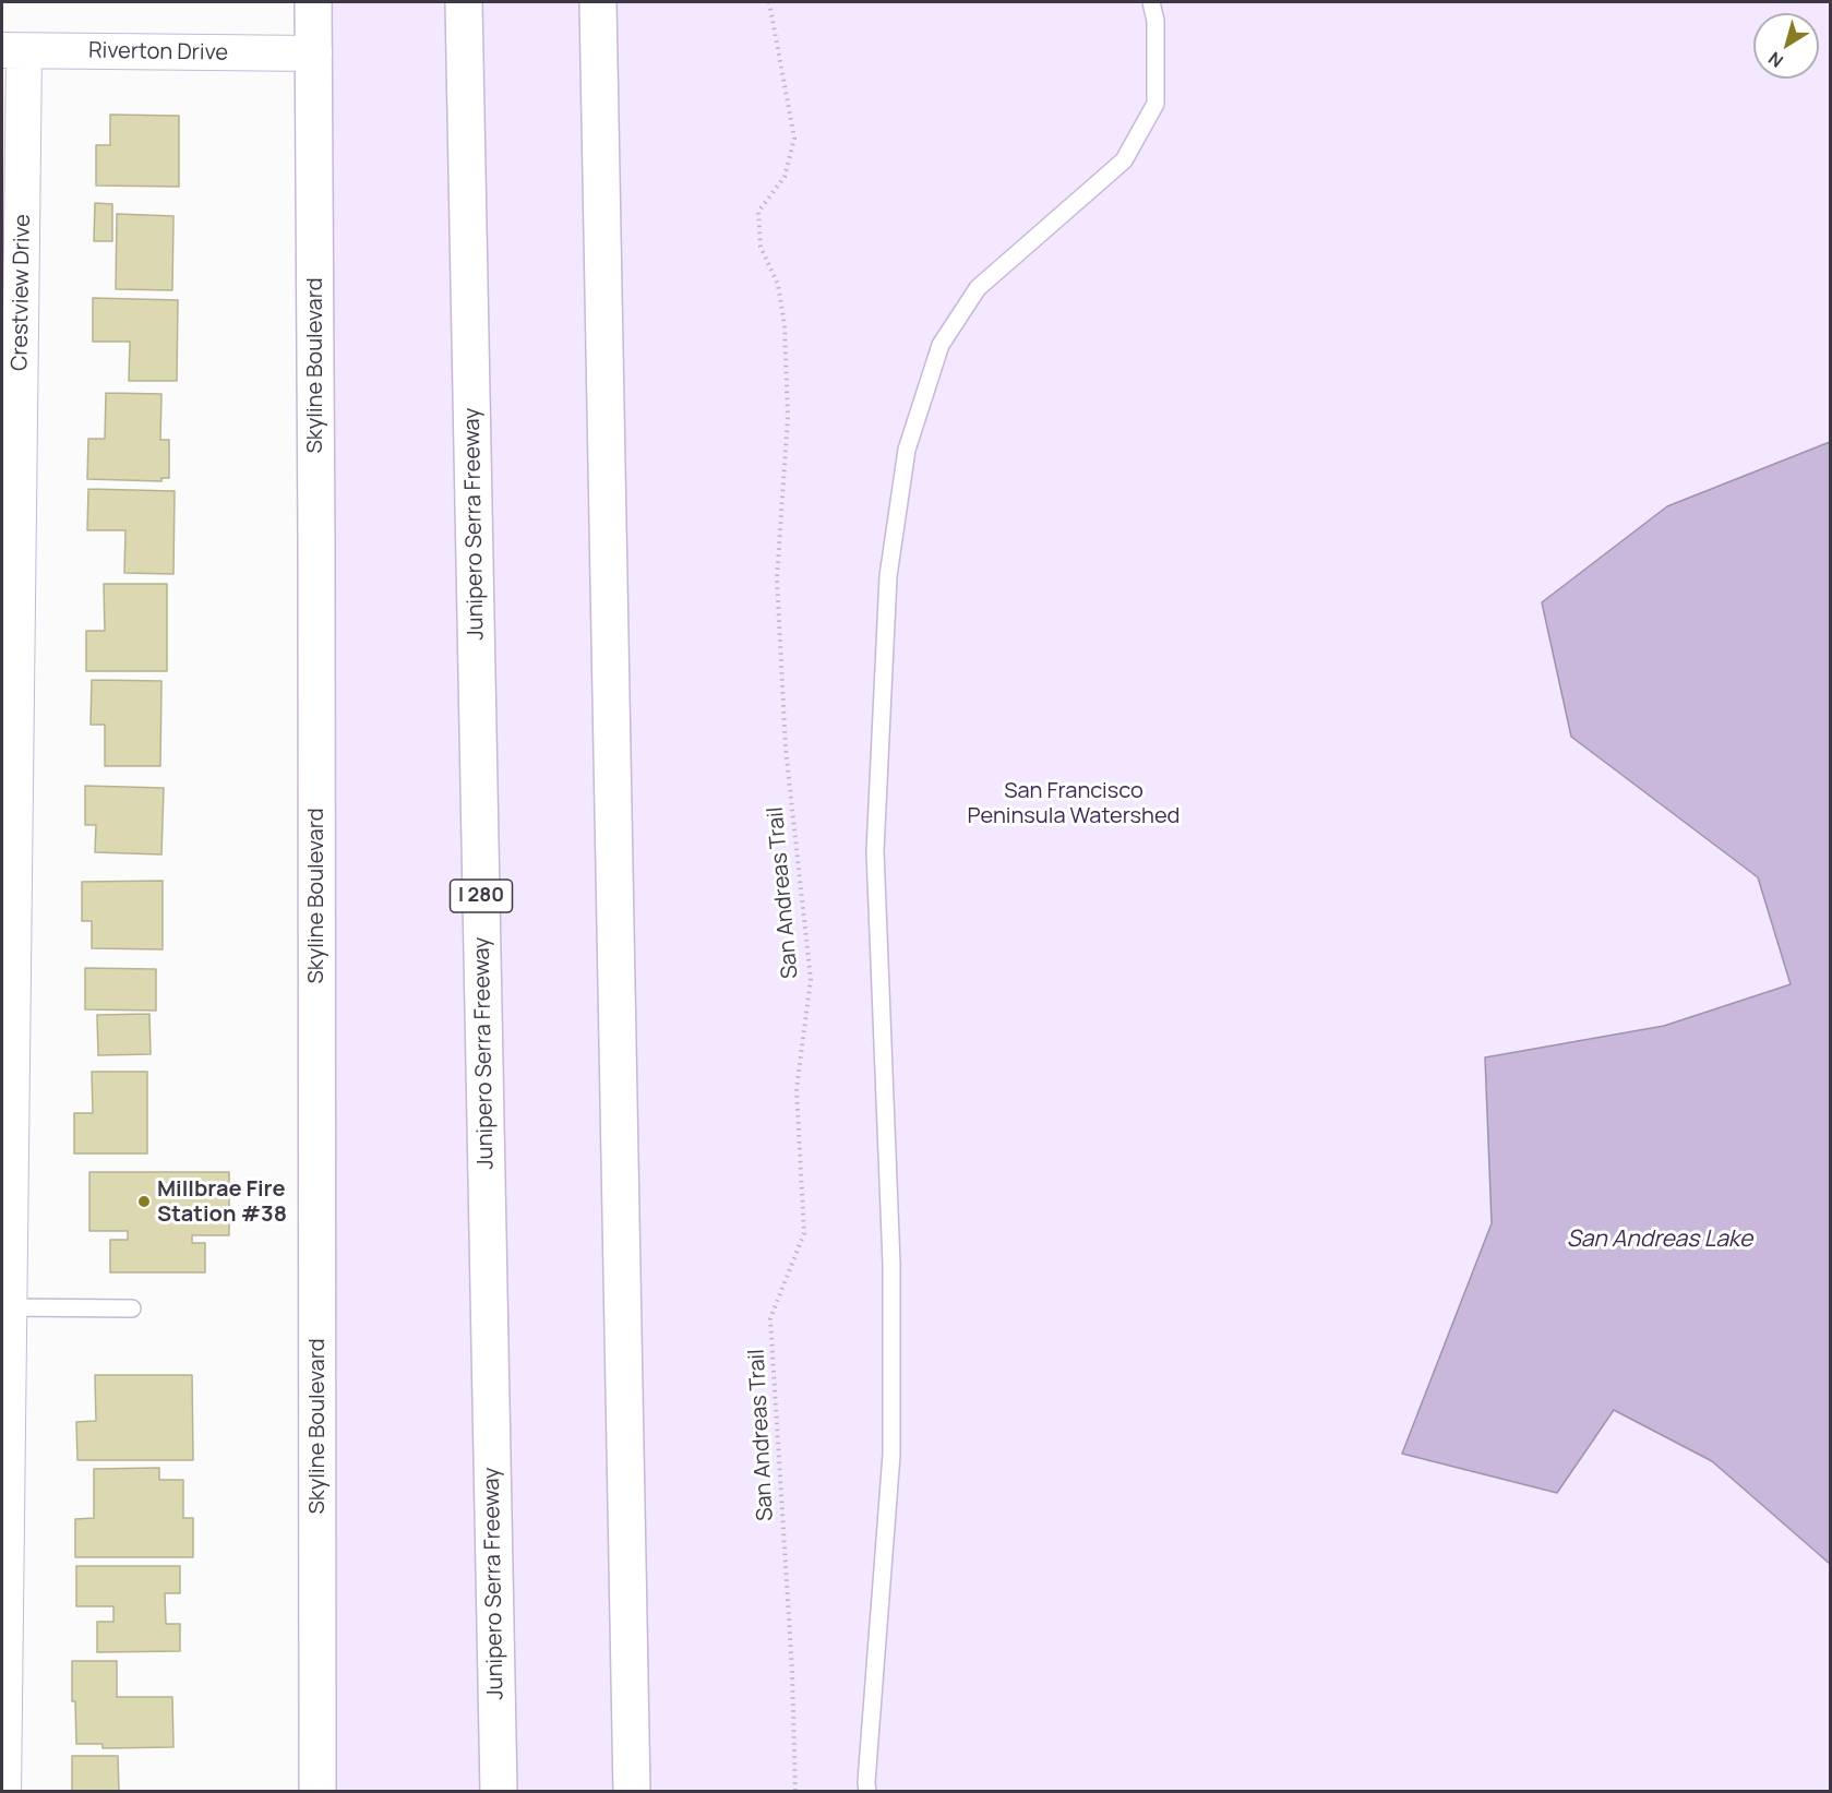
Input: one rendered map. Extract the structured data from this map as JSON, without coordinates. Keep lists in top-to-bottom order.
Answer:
{
  "streets": {
    "main road": ["Skyline Boulevard", "Junipero Serra Freeway", "I 280"],
    "street": ["Riverton Drive", "Crestview Drive"],
    "path": ["San Andreas Trail"]
  },
  "crossings": [
    ["Riverton Drive", "Crestview Drive"],
    ["Riverton Drive", "Skyline Boulevard"]
  ],
  "water": ["San Andreas Lake"],
  "parks": ["San Francisco Peninsula Watershed"],
  "places": ["Millbrae Fire Station #38"],
  "north": "bottom left"
}
